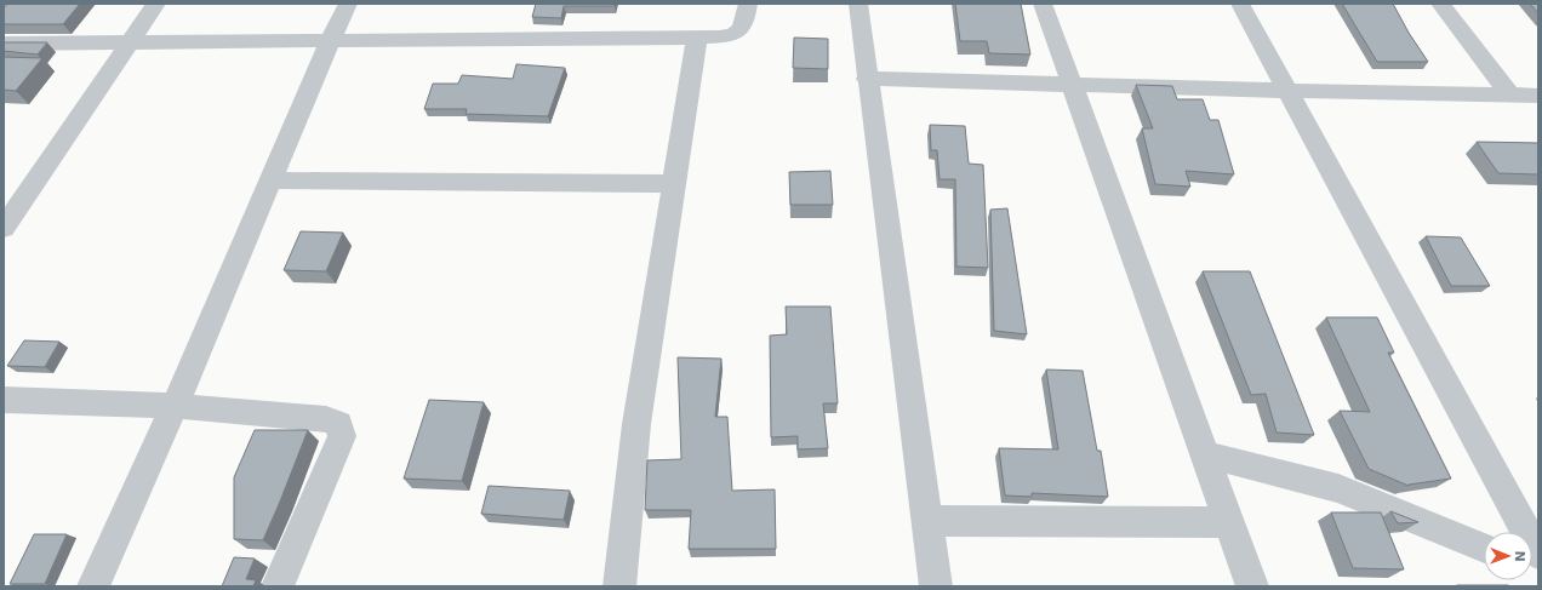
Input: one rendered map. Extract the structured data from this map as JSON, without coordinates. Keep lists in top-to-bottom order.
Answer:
{
  "north": "right"
}
